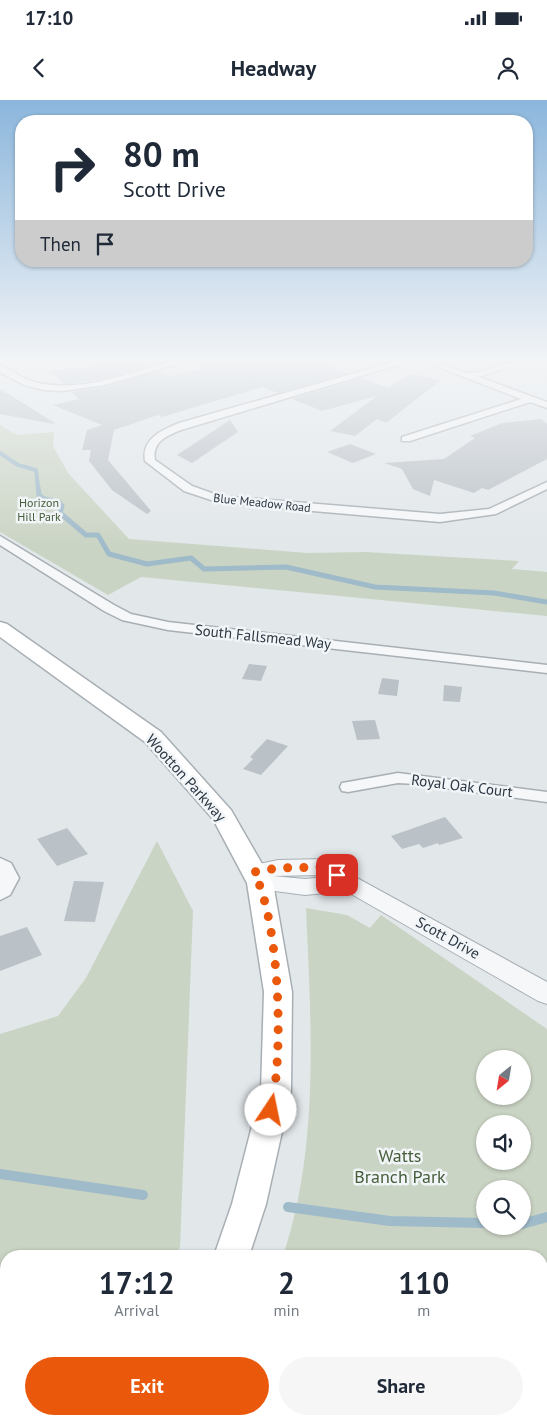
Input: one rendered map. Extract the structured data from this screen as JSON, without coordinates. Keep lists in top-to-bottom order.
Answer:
{
  "streets": {
    "main road": ["Wootton Parkway"],
    "street": [
      "Blue Meadow Road",
      "South Fallsmead Way",
      "Royal Oak Court",
      "Scott Drive"
    ]
  },
  "crossings": [
    ["Wootton Parkway", "Scott Drive"]
  ],
  "parks": ["Horizon Hill Park", "Watts Branch Park"],
  "north": "bottom left",
  "page": {
    "status": "17:10",
    "header": "Headway",
    "turn": ["80 m", "Scott Drive"],
    "then": "Then",
    "eta": [
      "17:12",
      "Arrival",
      "2",
      "min",
      "110",
      "m"
    ],
    "buttons": ["Exit", "Share"]
  }
}
